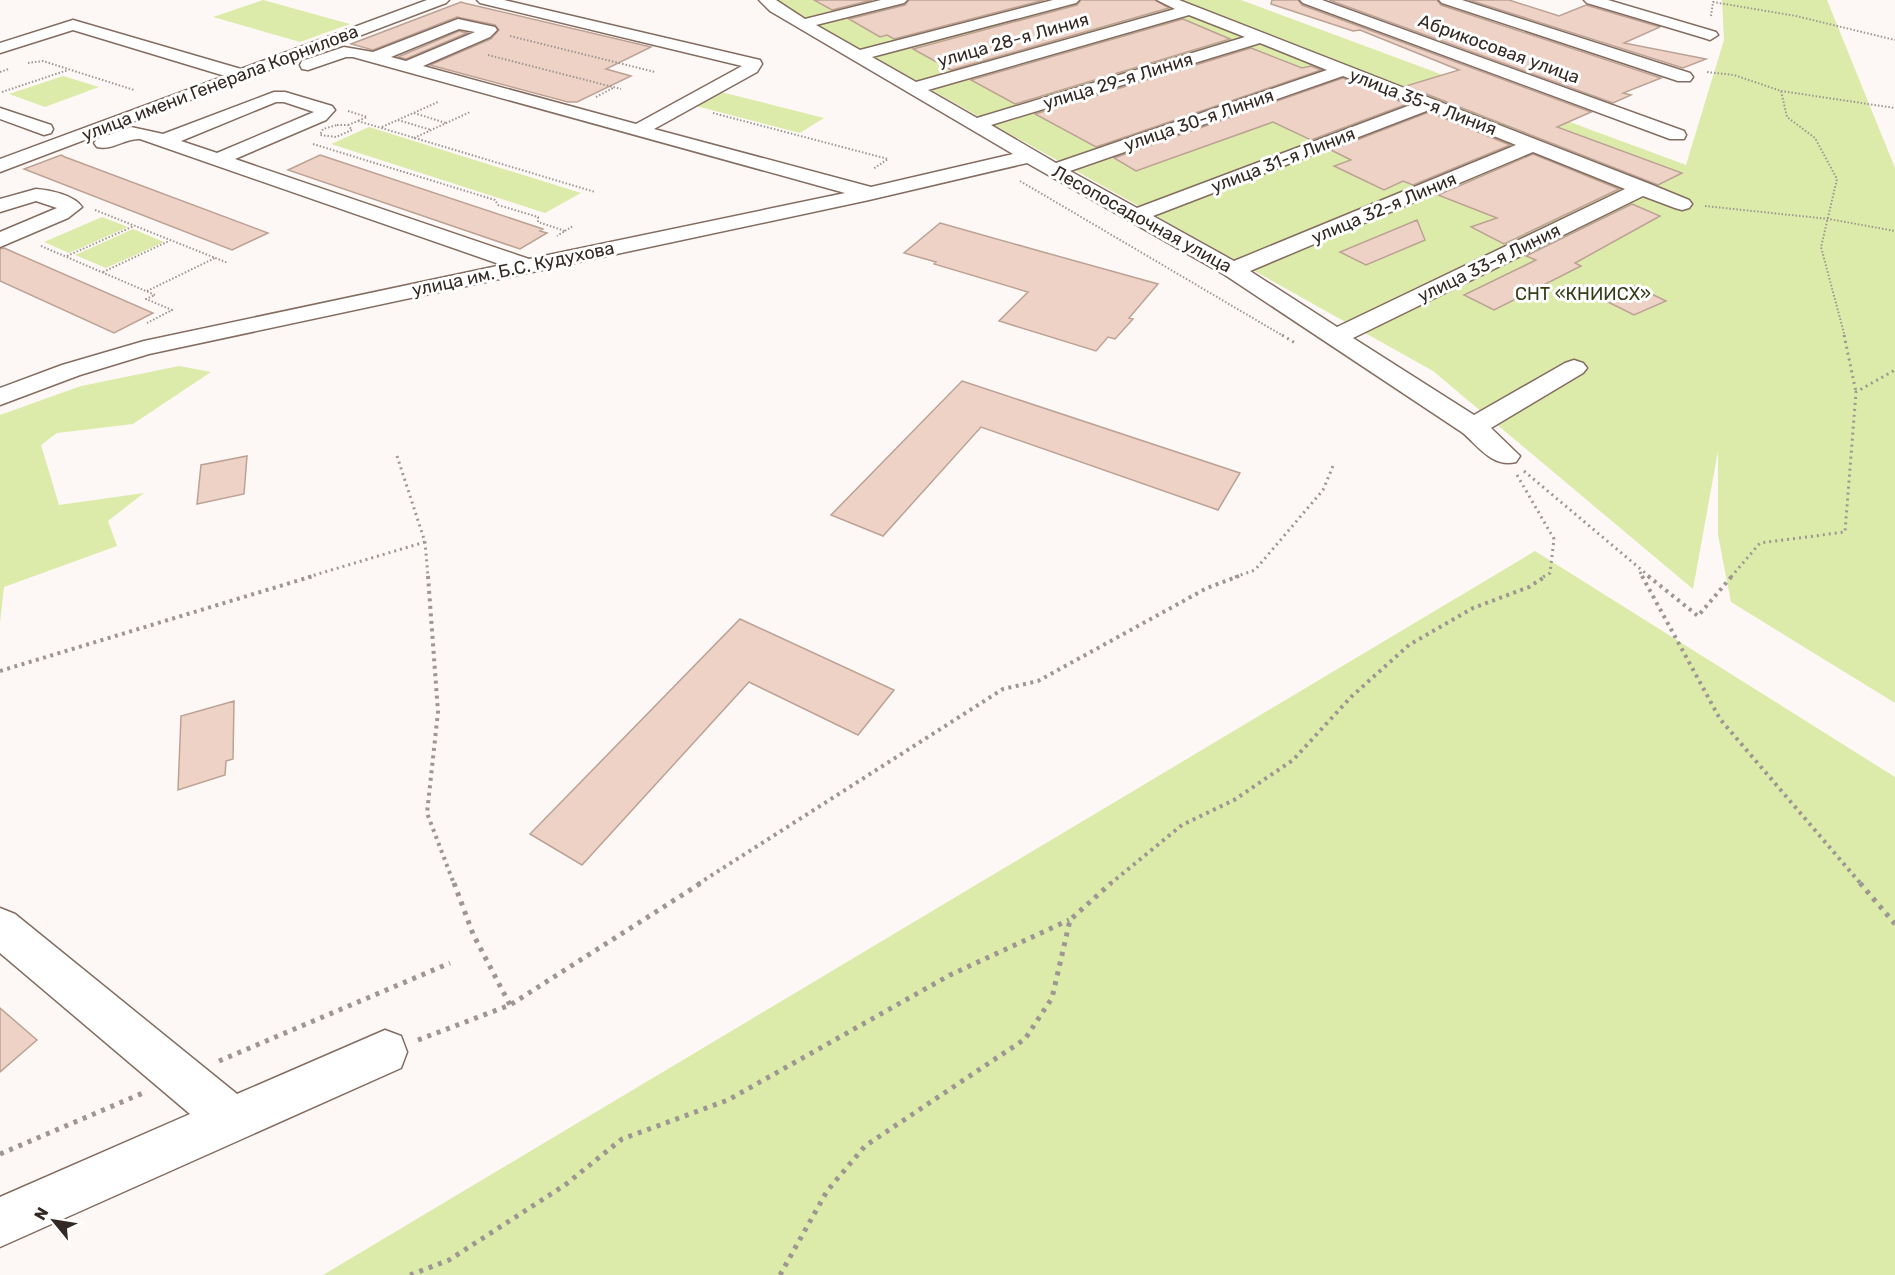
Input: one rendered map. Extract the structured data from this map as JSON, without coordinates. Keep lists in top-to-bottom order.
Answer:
{
  "streets": {
    "street": [
      "улица 28-я Линия",
      "Абрикосовая улица",
      "улица 29-я Линия",
      "улица имени Генерала Корнилова",
      "улица 35-я Линия",
      "улица 30-я Линия",
      "улица 31-я Линия",
      "улица 32-я Линия",
      "Лесопосадочная улица",
      "улица 33-я Линия",
      "улица им. Б.С. Кудухова"
    ]
  },
  "crossings": [
    ["улица 28-я Линия", "улица 35-я Линия"],
    ["улица 28-я Линия", "Лесопосадочная улица"],
    ["улица 29-я Линия", "улица 35-я Линия"],
    ["улица 29-я Линия", "Лесопосадочная улица"],
    ["улица 35-я Линия", "улица 30-я Линия"],
    ["улица 35-я Линия", "улица 31-я Линия"],
    ["улица 35-я Линия", "улица 32-я Линия"],
    ["улица 35-я Линия", "улица 33-я Линия"],
    ["улица 30-я Линия", "Лесопосадочная улица"],
    ["улица 31-я Линия", "Лесопосадочная улица"],
    ["улица 32-я Линия", "Лесопосадочная улица"],
    ["Лесопосадочная улица", "улица 33-я Линия"],
    ["Лесопосадочная улица", "улица им. Б.С. Кудухова"]
  ],
  "parks": ["СНТ «КНИИСХ»"],
  "north": "top left"
}
